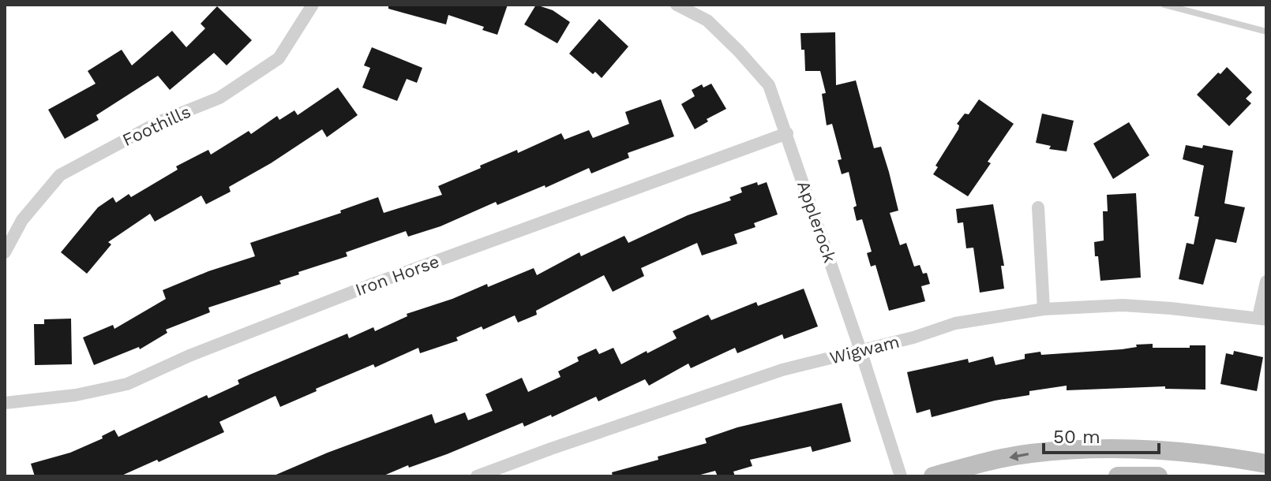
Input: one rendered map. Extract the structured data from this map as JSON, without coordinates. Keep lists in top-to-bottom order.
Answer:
{
  "streets": {
    "street": [
      "Foothills",
      "Applerock",
      "Iron Horse",
      "Wigwam"
    ]
  },
  "crossings": [
    ["Applerock", "Iron Horse"],
    ["Applerock", "Wigwam"]
  ],
  "scale_bar": "50 m"
}
